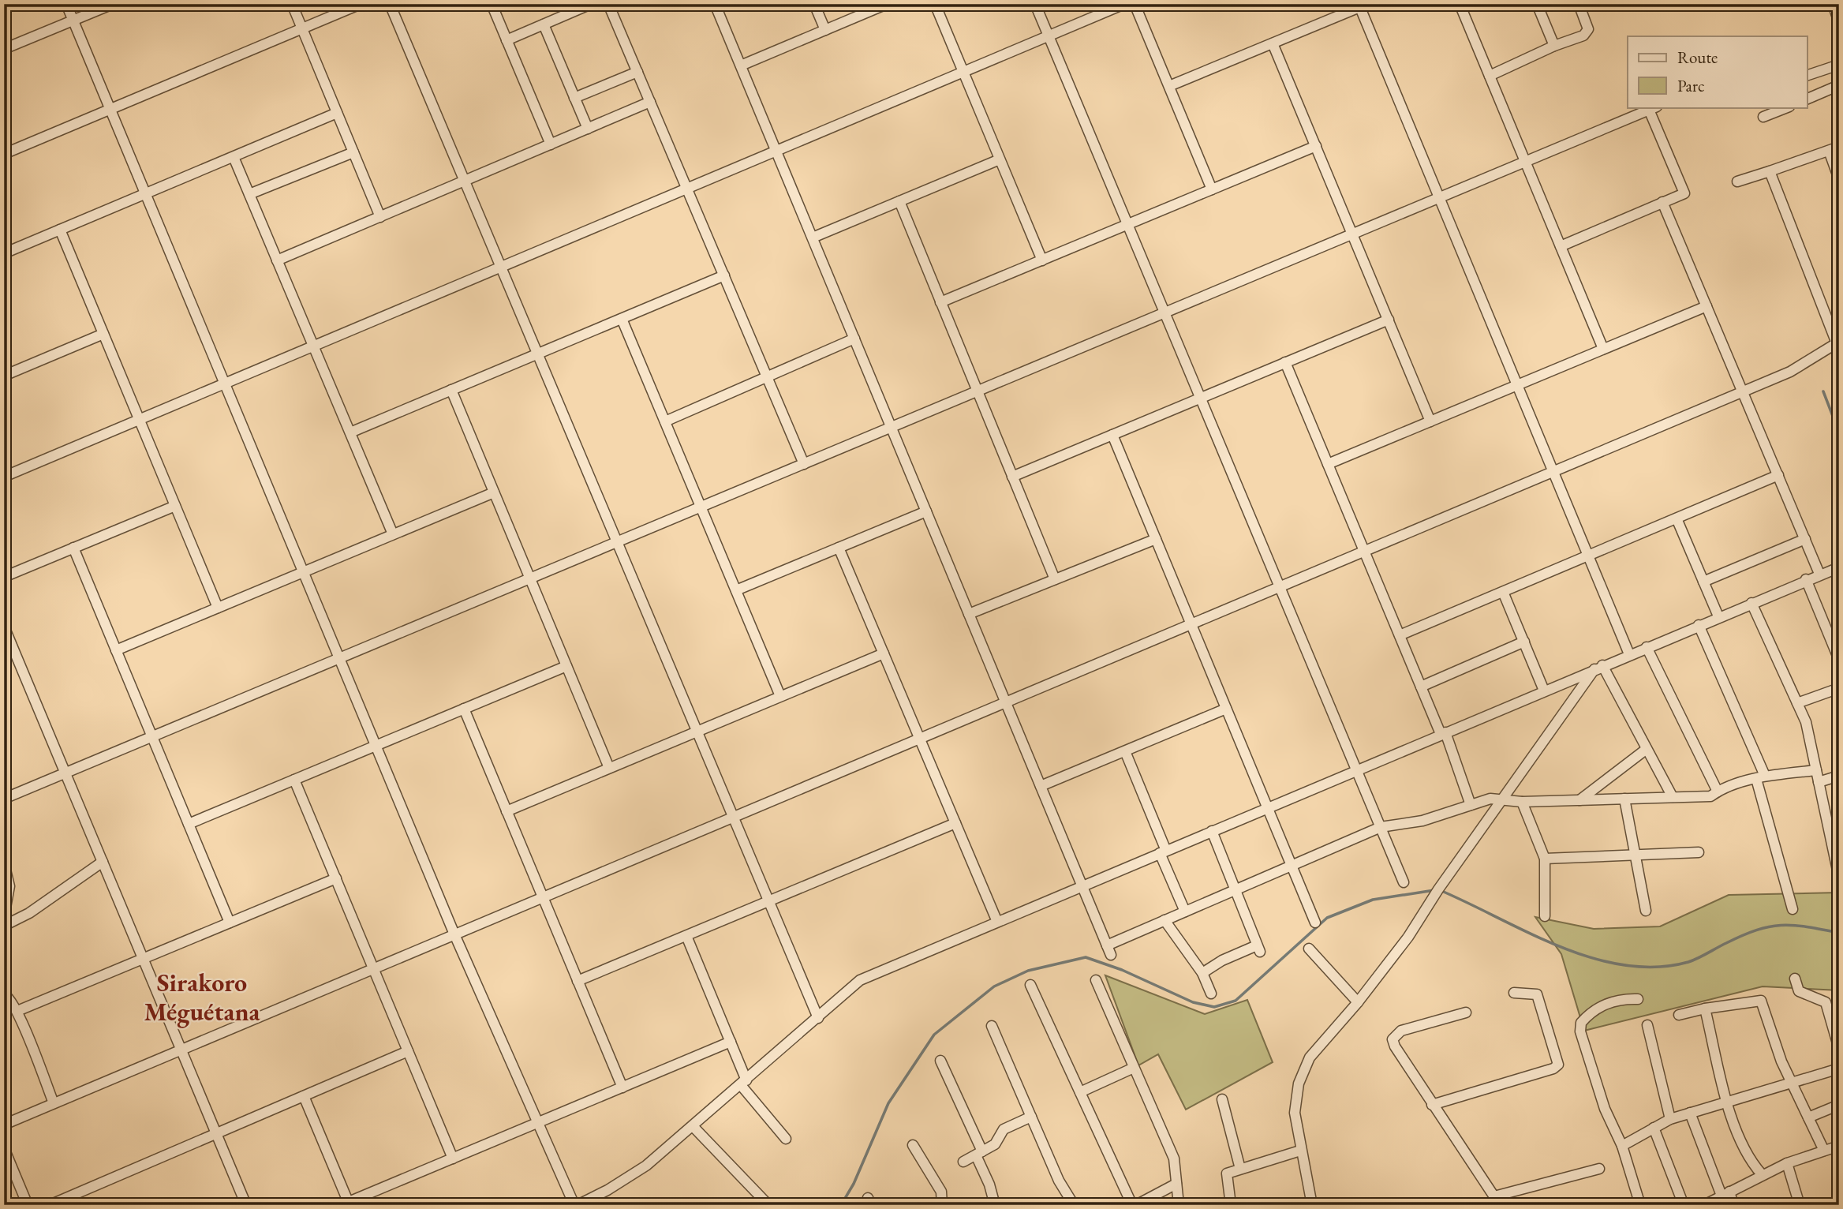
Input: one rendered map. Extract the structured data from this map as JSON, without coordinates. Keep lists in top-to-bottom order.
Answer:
{
  "districts": ["Sirakoro Méguétana"],
  "legend": ["Route", "Parc"]
}
